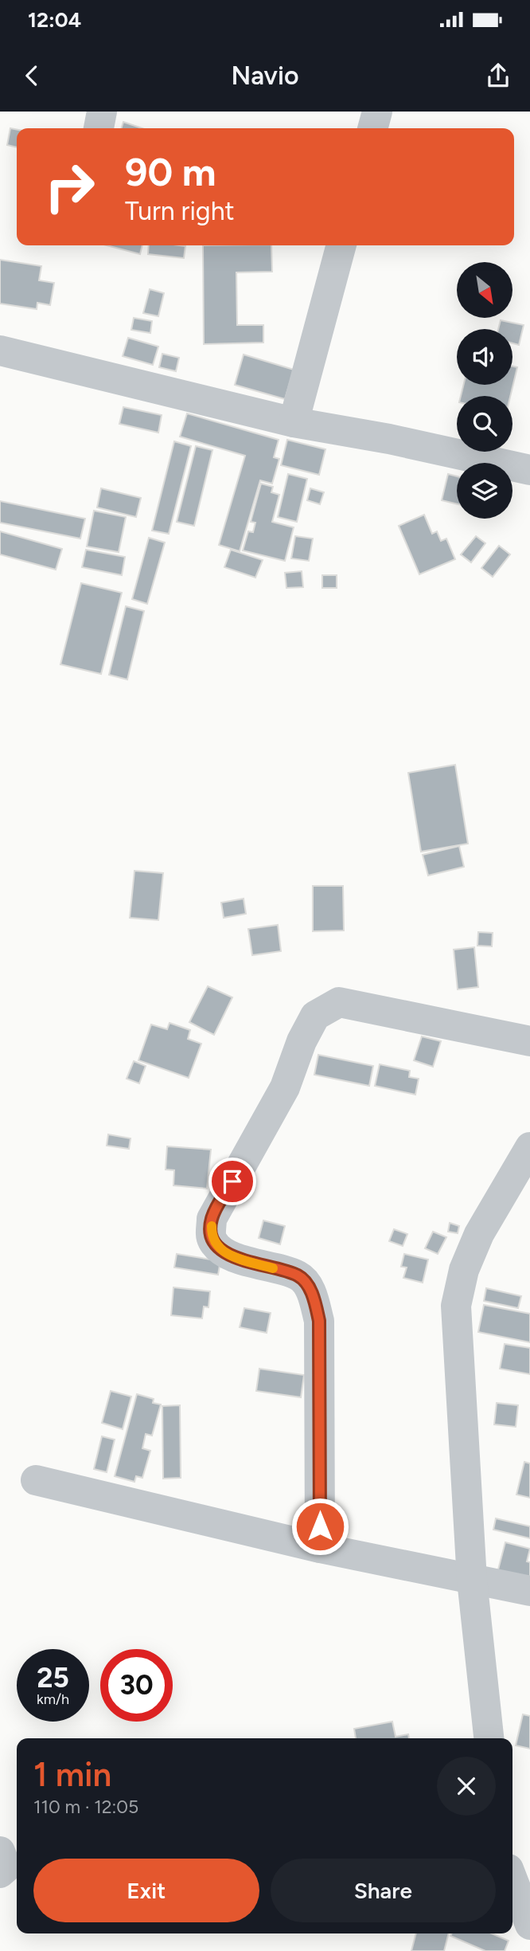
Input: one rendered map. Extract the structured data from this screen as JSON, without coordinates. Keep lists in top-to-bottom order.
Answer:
{
  "north": "bottom right",
  "page": {
    "status": "12:04",
    "header": "Navio",
    "turn": ["90 m", "Turn right"],
    "speed": "25 km/h",
    "limit": "30",
    "heading": ["1 min", "110 m · 12:05"],
    "buttons": ["Exit", "Share"]
  }
}
